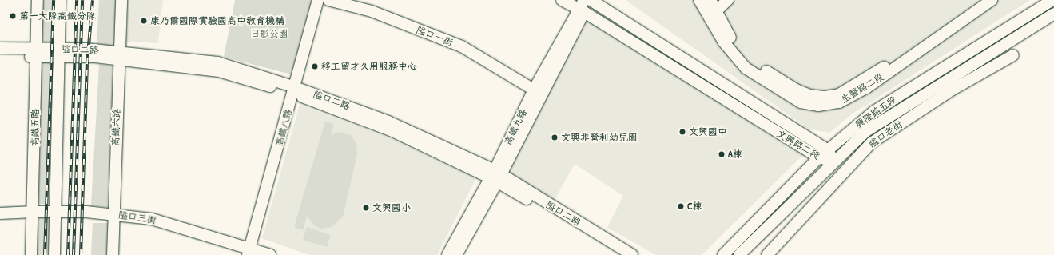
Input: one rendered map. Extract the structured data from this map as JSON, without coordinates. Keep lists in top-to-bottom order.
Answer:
{
  "streets": {
    "street": [
      "隘口一街",
      "隘口二路",
      "生醫路二段",
      "興隆路五段",
      "高鐵六路",
      "高鐵九路",
      "高鐵五路",
      "高鐵八路",
      "隘口老街",
      "文興路二段",
      "隘口三街"
    ]
  },
  "crossings": [
    ["隘口一街", "高鐵九路"],
    ["隘口二路", "高鐵六路"],
    ["隘口二路", "高鐵九路"],
    ["隘口二路", "高鐵五路"],
    ["隘口二路", "高鐵八路"],
    ["興隆路五段", "文興路二段"],
    ["高鐵六路", "隘口三街"],
    ["高鐵九路", "文興路二段"],
    ["高鐵五路", "隘口三街"],
    ["高鐵八路", "隘口三街"]
  ],
  "parks": ["日影公園"],
  "places": [
    "第一大隊高鐵分隊",
    "康乃爾國際實驗國高中教育機構",
    "移工留才久用服務中心",
    "文興國中",
    "文興非營利幼兒園",
    "A棟",
    "C棟",
    "文興國小"
  ]
}
